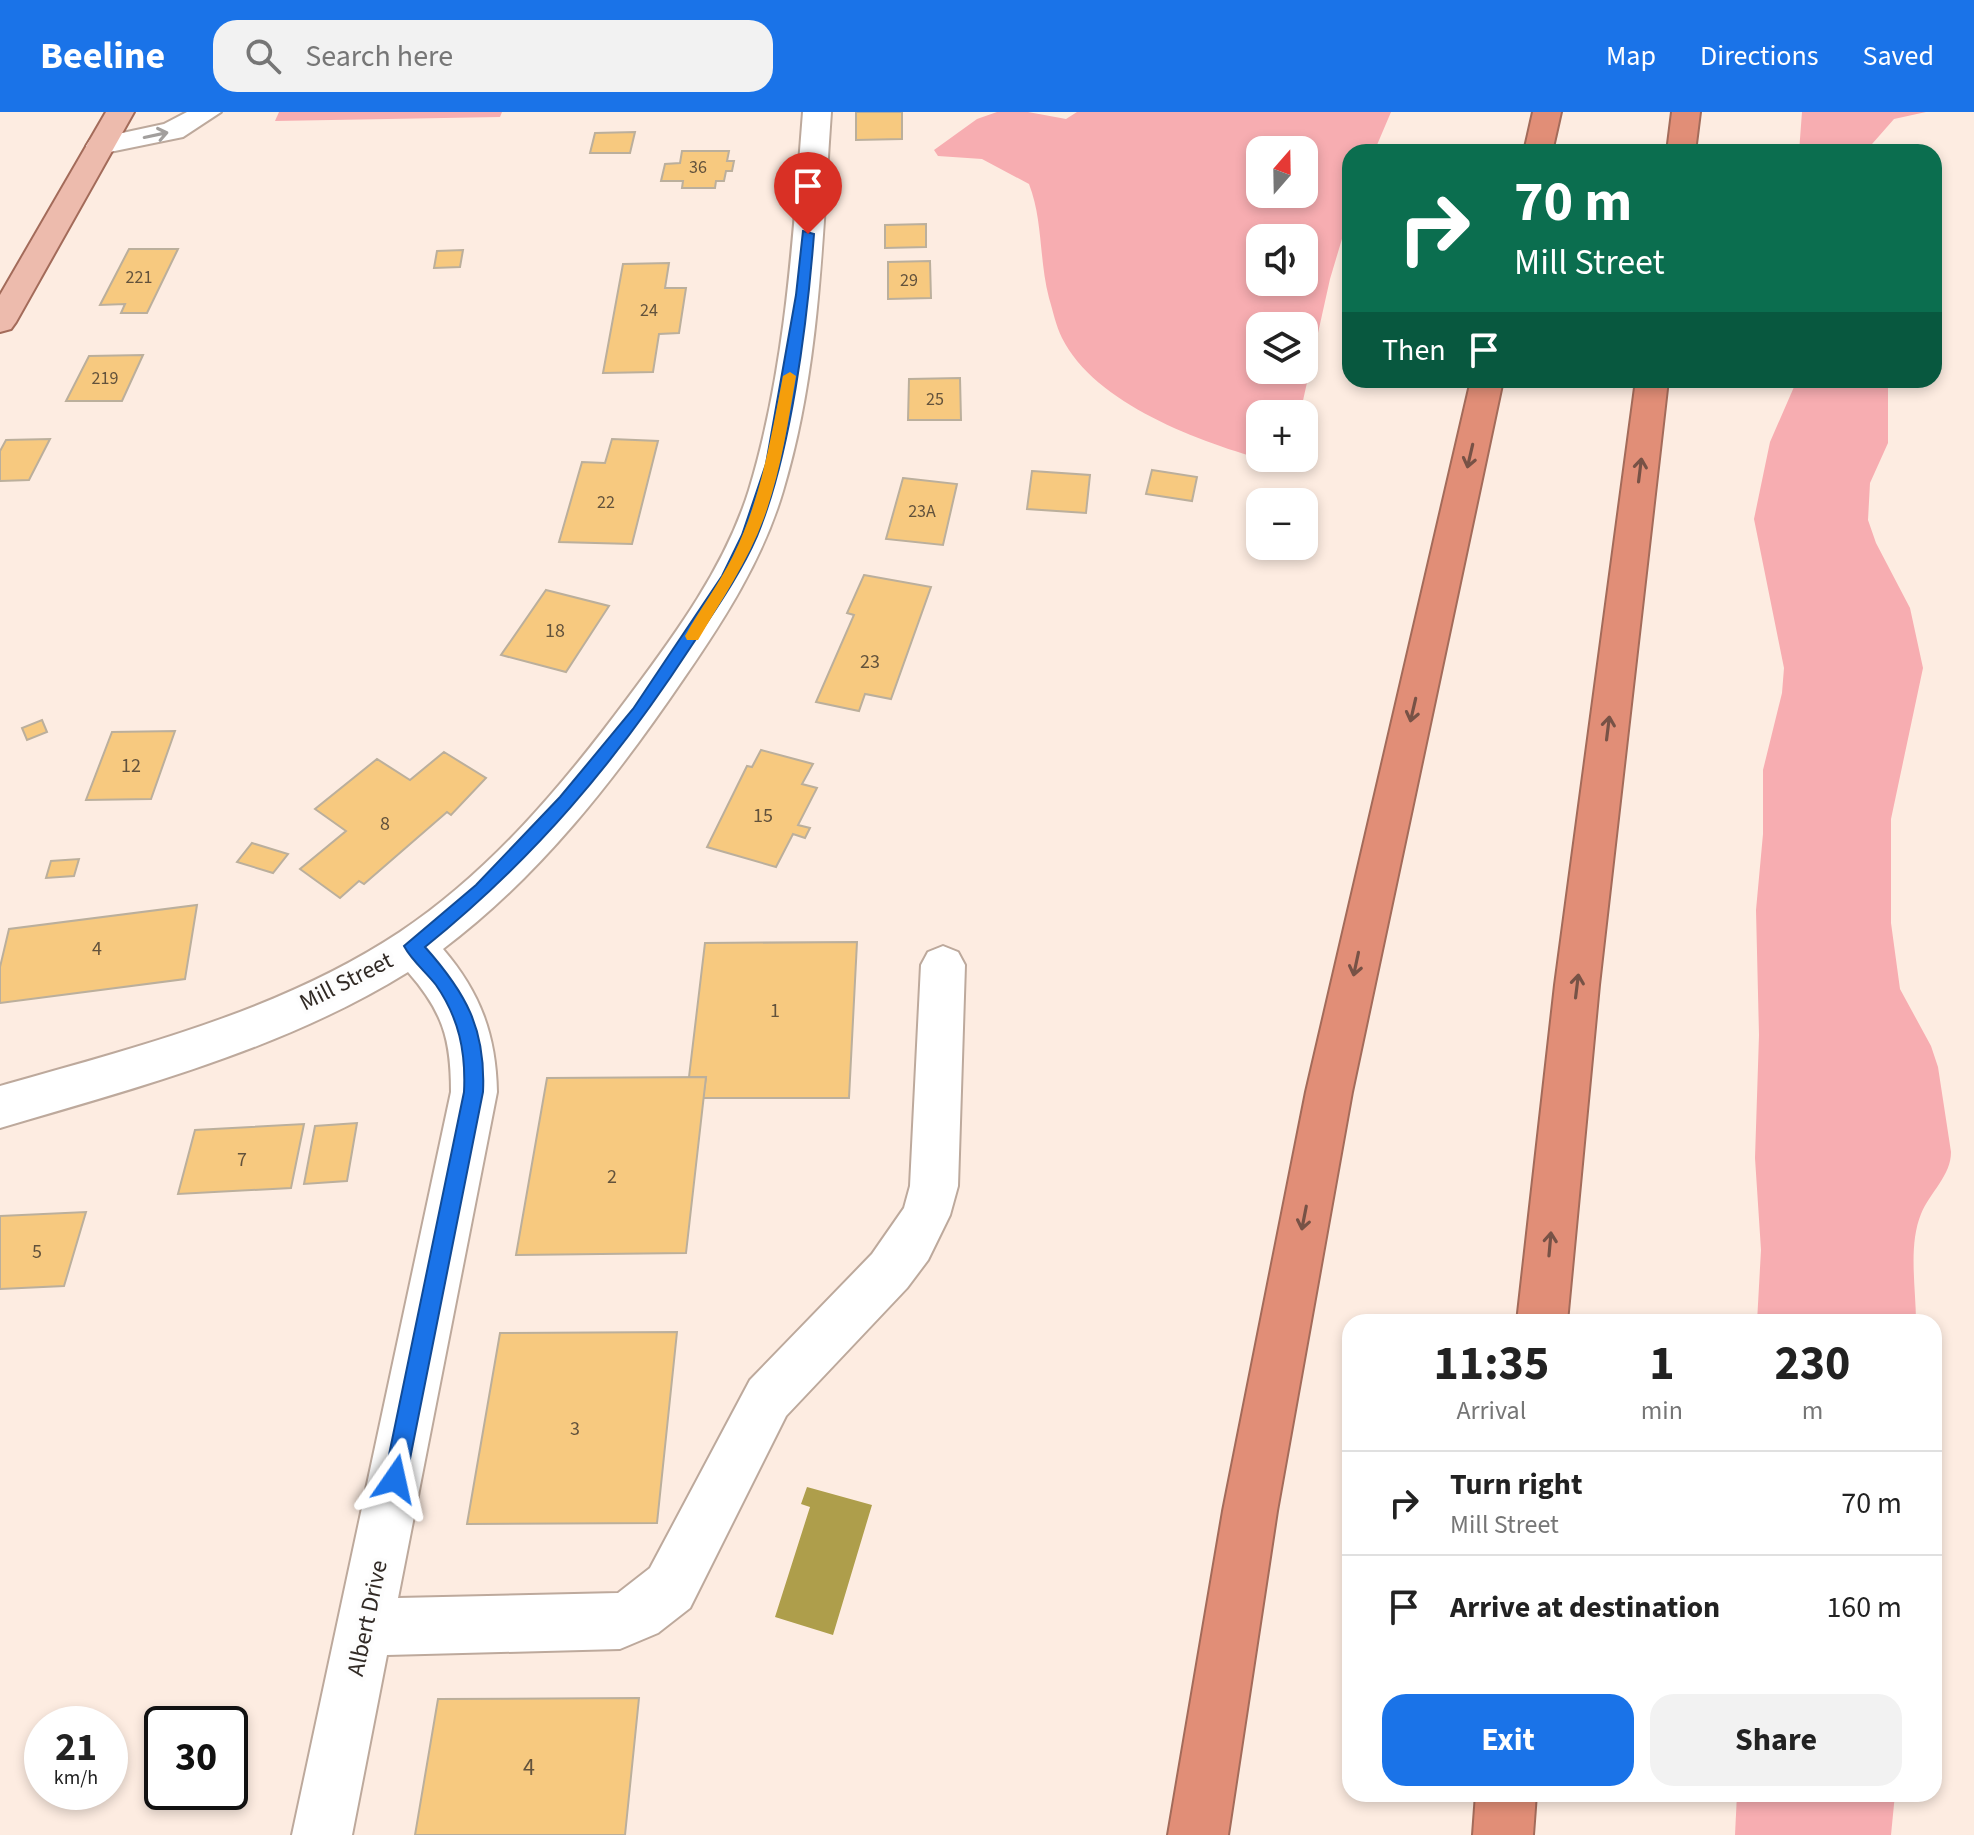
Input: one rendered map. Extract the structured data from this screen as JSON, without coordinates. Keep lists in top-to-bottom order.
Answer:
{
  "streets": {
    "street": ["Mill Street", "Albert Drive"]
  },
  "crossings": [
    ["Mill Street", "Albert Drive"]
  ],
  "house_numbers": [
    "36",
    "221",
    "29",
    "24",
    "219",
    "25",
    "22",
    "23A",
    "18",
    "23",
    "12",
    "15",
    "8",
    "4",
    "1",
    "7",
    "2",
    "5",
    "3",
    "4"
  ],
  "north": "top",
  "page": {
    "header": "Beeline",
    "search": "Search here",
    "nav": ["Map", "Directions", "Saved"],
    "map_buttons": ["+", "−"],
    "turn": ["70 m", "Mill Street"],
    "then": "Then",
    "eta": [
      "11:35",
      "Arrival",
      "1",
      "min",
      "230",
      "m"
    ],
    "list": [
      {
        "name": "Turn right",
        "note": "Mill Street",
        "value": "70 m"
      },
      {
        "name": "Arrive at destination",
        "value": "160 m"
      }
    ],
    "buttons": ["Exit", "Share"],
    "speed": "21 km/h",
    "limit": "30"
  }
}
